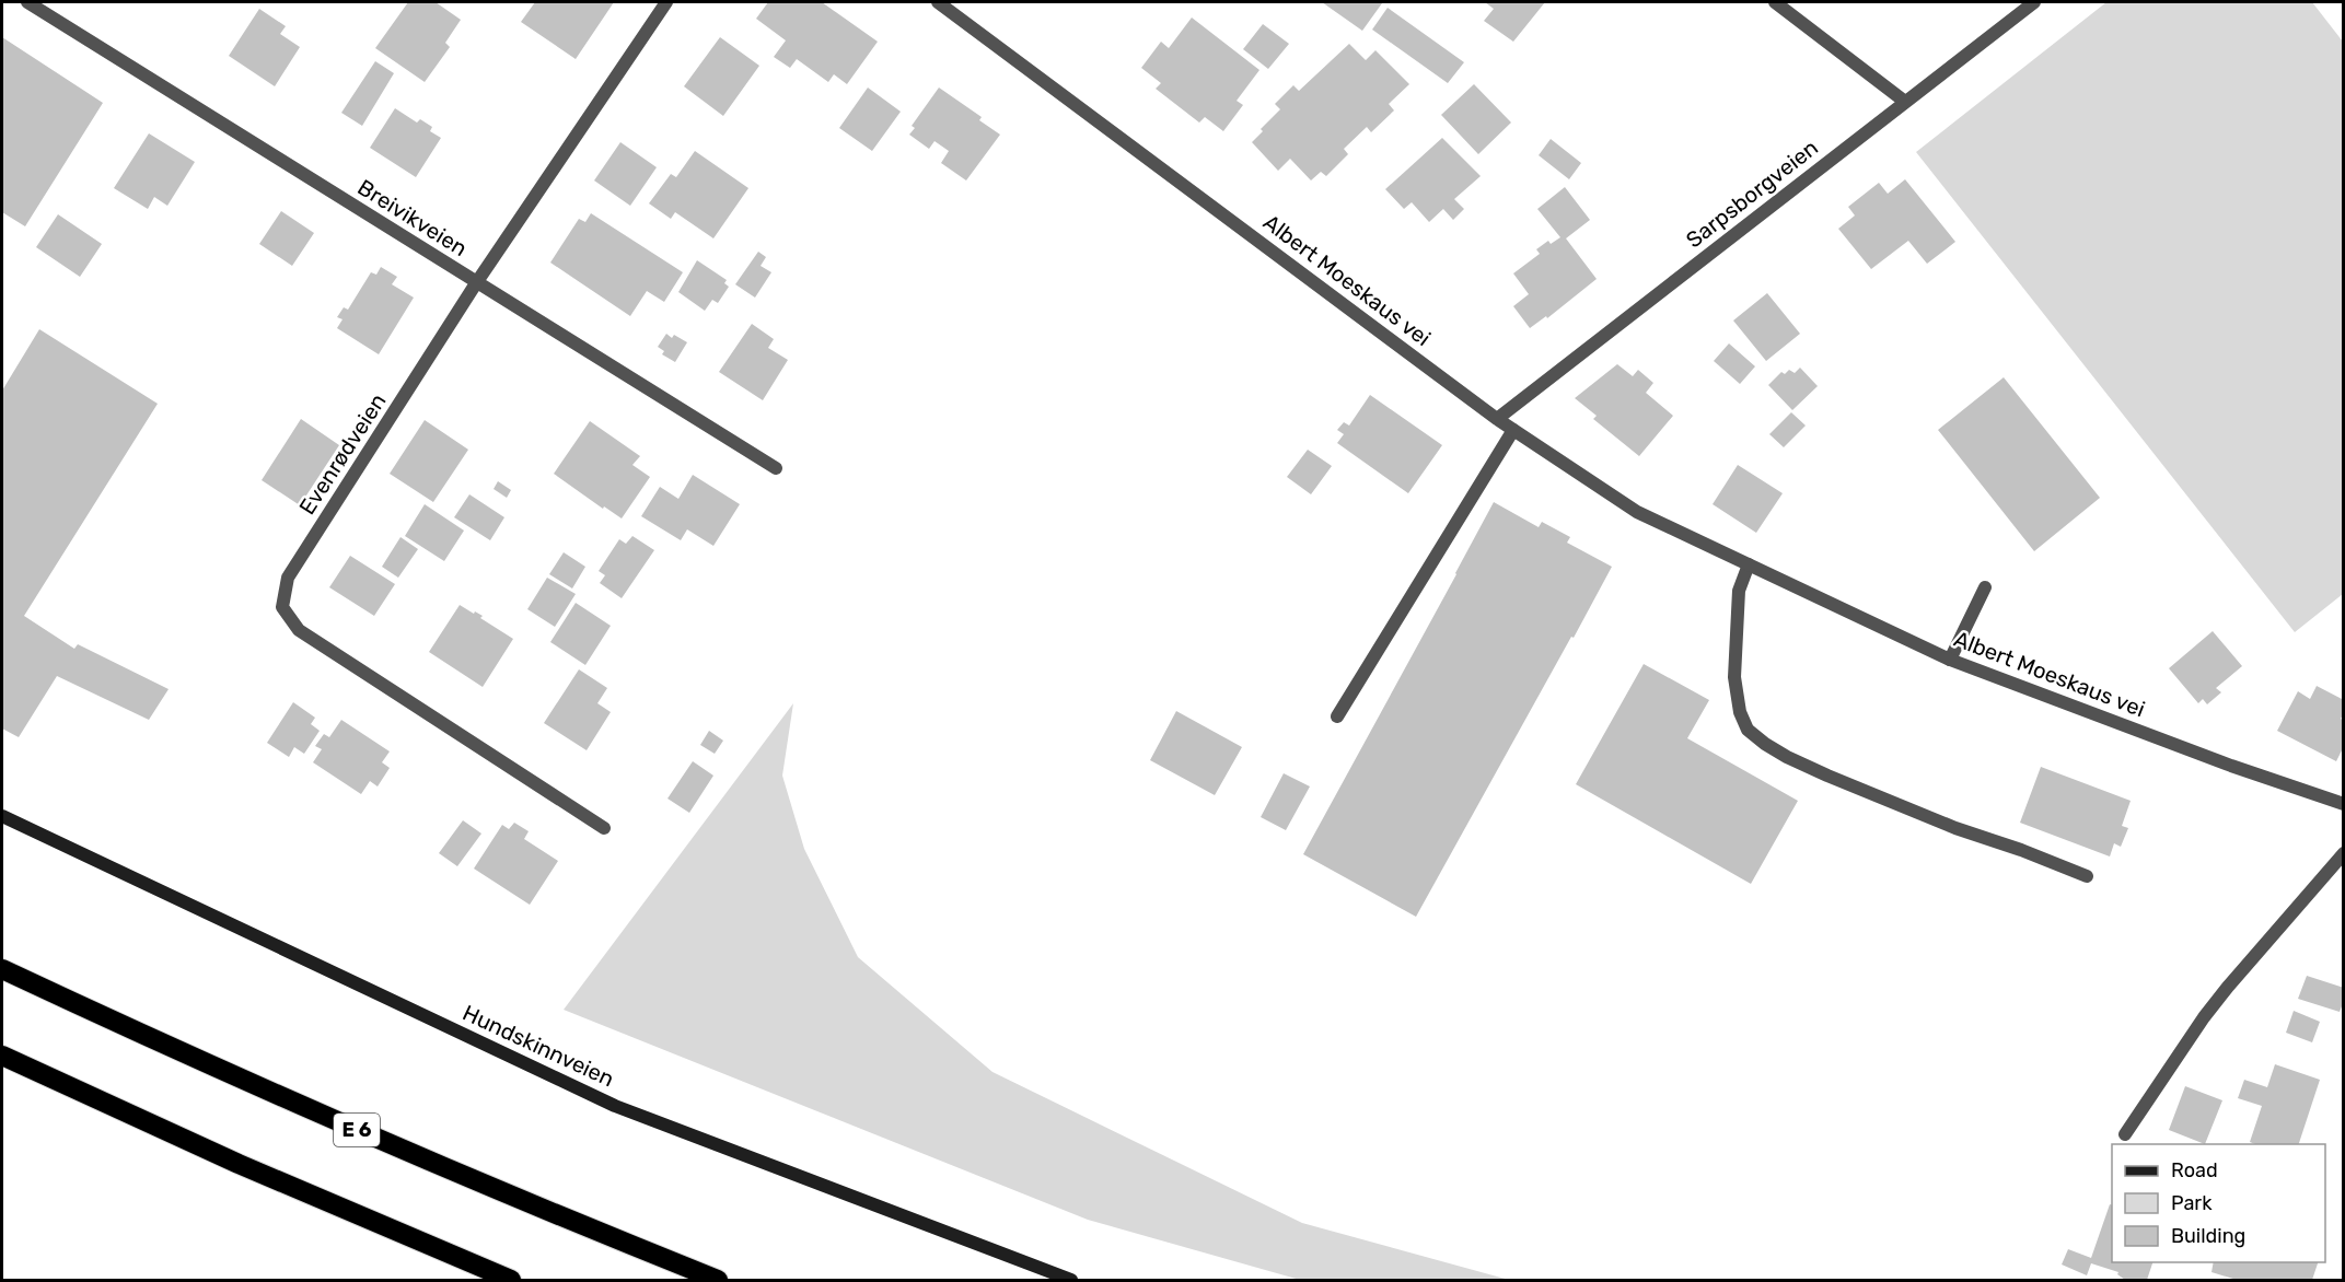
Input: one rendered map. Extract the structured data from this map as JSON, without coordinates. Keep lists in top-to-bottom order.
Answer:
{
  "streets": {
    "highway": ["E 6"],
    "street": [
      "Sarpsborgveien",
      "Breivikveien",
      "Albert Moeskaus vei",
      "Evenrødveien",
      "Hundskinnveien"
    ]
  },
  "crossings": [
    ["Sarpsborgveien", "Albert Moeskaus vei"],
    ["Breivikveien", "Evenrødveien"]
  ],
  "legend": ["Road", "Park", "Building"]
}
